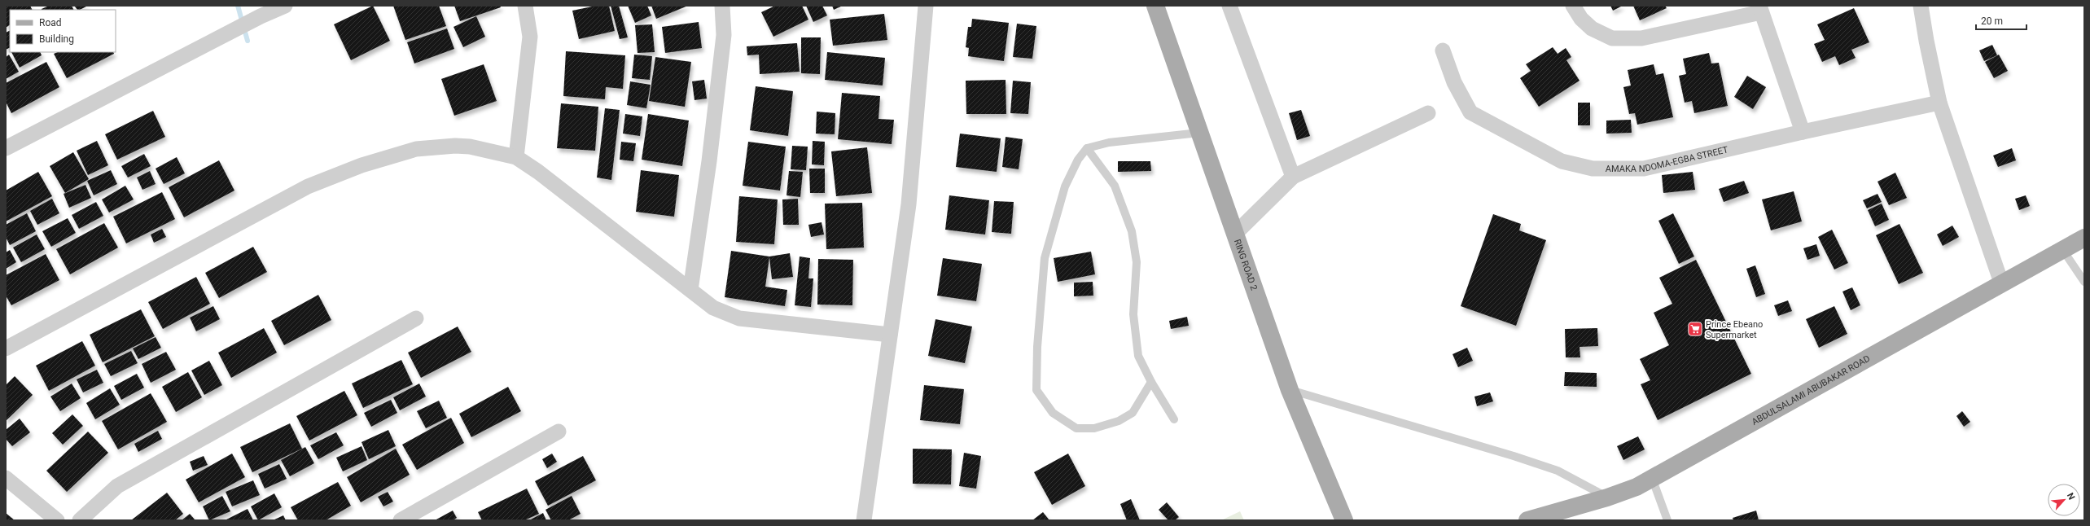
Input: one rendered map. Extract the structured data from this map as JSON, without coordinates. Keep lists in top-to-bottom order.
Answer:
{
  "streets": {
    "main road": ["RING ROAD 2", "ABDULSALAMI ABUBAKAR ROAD"],
    "street": ["AMAKA NDOMA-EGBA STREET"]
  },
  "places": {
    "supermarket": ["Prince Ebeano Supermarket"]
  },
  "legend": ["Road", "Building"],
  "scale_bar": "20 m",
  "north": "top right"
}
